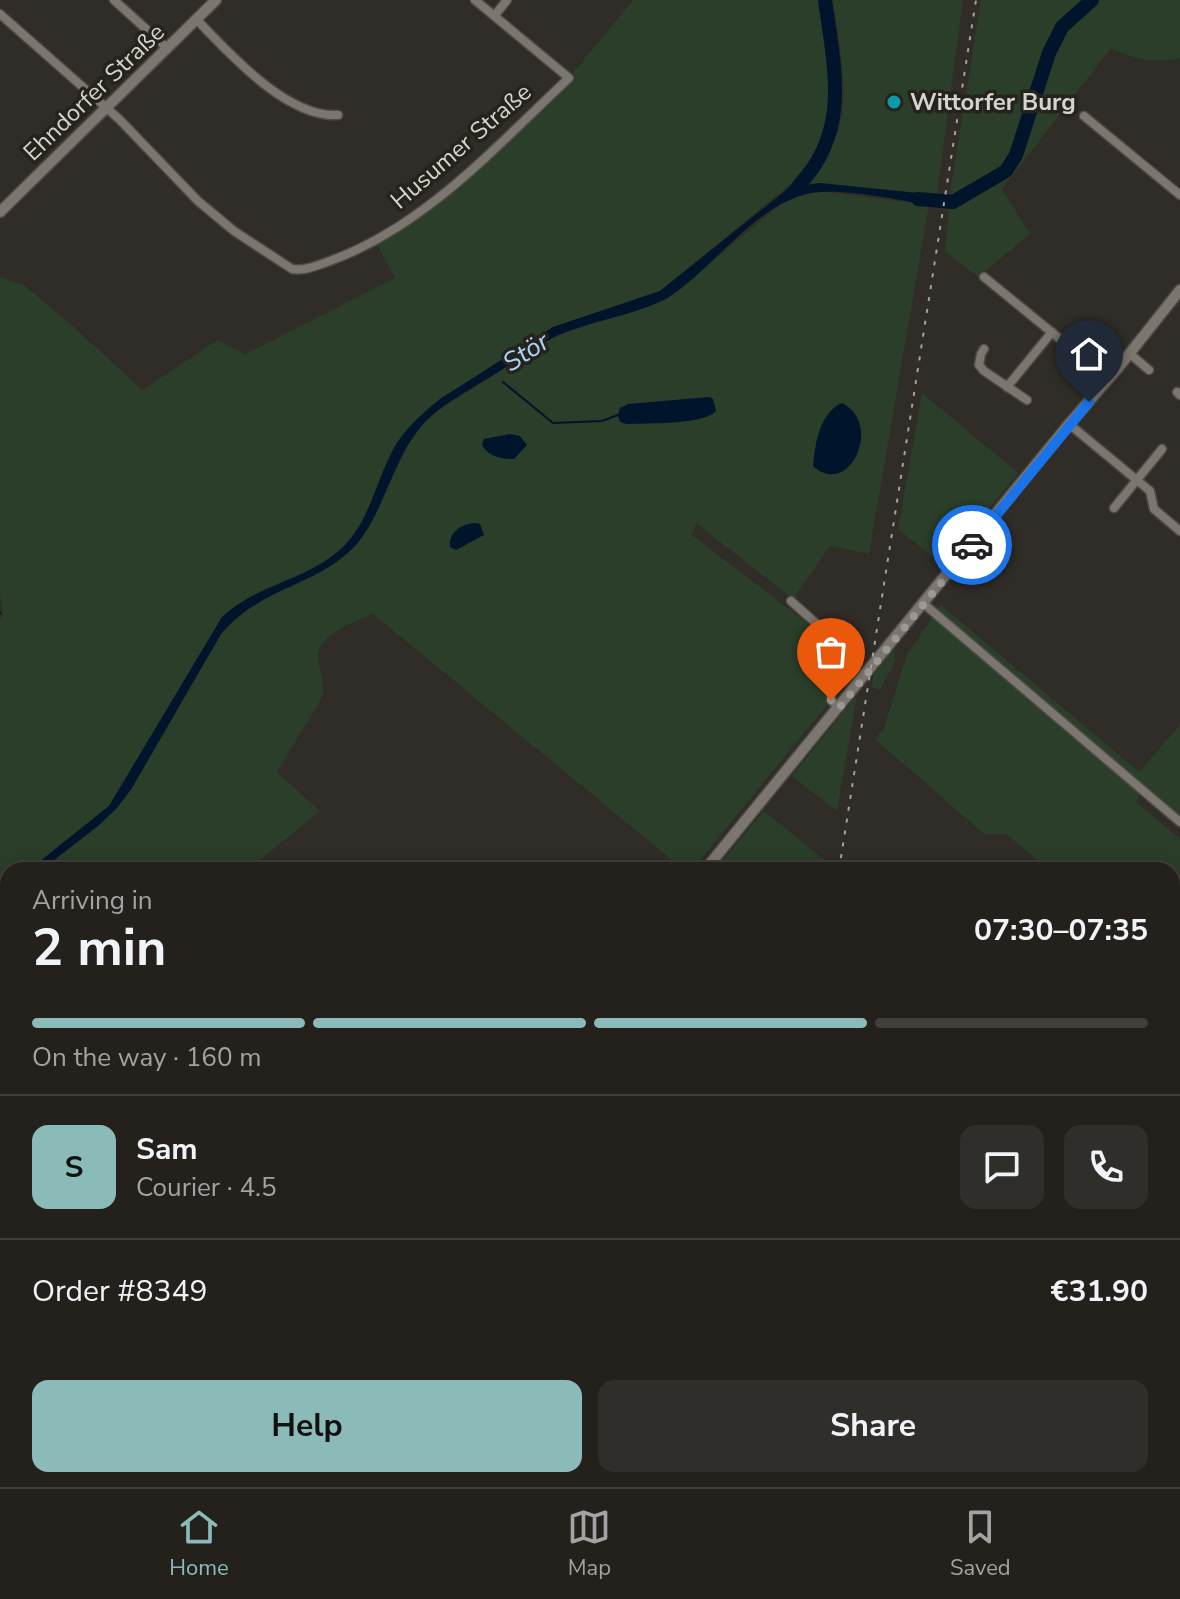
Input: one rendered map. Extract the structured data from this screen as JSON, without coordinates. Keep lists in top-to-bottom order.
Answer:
{
  "streets": {
    "street": ["Ehndorfer Straße", "Husumer Straße"]
  },
  "crossings": [
    ["Ehndorfer Straße", "Husumer Straße"]
  ],
  "water": ["Stör"],
  "places": ["Wittorfer Burg"],
  "page": {
    "heading": ["2 min", "Arriving in", "07:30–07:35"],
    "panel": [
      "Sam",
      "Courier · 4.5",
      "Order #8349",
      "€31.90"
    ],
    "bar": "On the way · 160 m",
    "round": "S",
    "buttons": ["Help", "Share"],
    "tabs": ["Home", "Map", "Saved"]
  }
}
